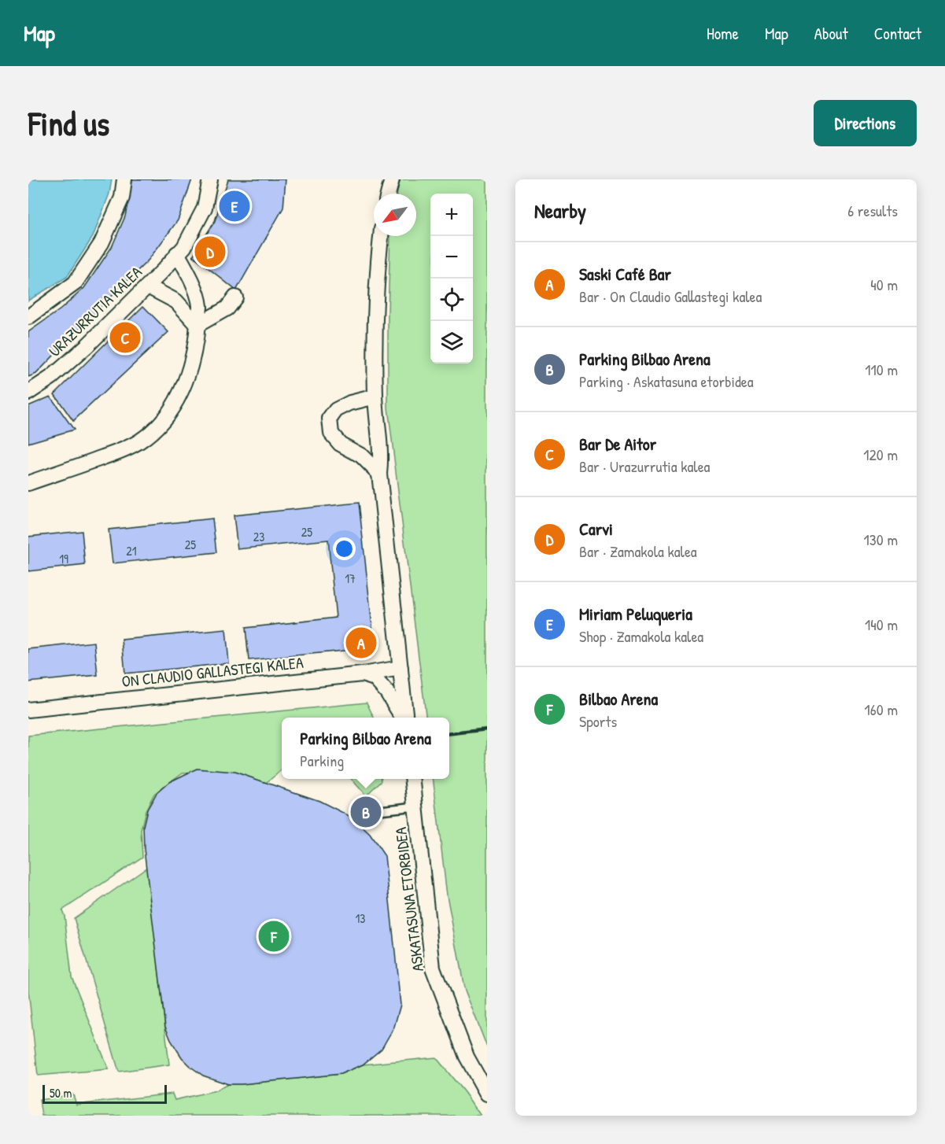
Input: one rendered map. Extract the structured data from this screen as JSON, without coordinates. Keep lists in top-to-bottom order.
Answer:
{
  "streets": {
    "street": ["URAZURRUTIA KALEA", "ON CLAUDIO GALLASTEGI KALEA", "ASKATASUNA ETORBIDEA"]
  },
  "house_numbers": [
    "25",
    "23",
    "25",
    "21",
    "19",
    "17",
    "13"
  ],
  "scale_bar": "50 m",
  "north": "bottom left",
  "page": {
    "header": "Map",
    "nav": [
      "Home",
      "Map",
      "About",
      "Contact"
    ],
    "buttons": "Directions",
    "title": "Find us",
    "heading": ["Nearby", "6 results"],
    "pins": [
      "E",
      "D",
      "C",
      "A",
      "B",
      "F"
    ],
    "map_buttons": ["+", "−"],
    "list": [
      {
        "mark": "A",
        "name": "Saski Café Bar",
        "note": "Bar · On Claudio Gallastegi kalea",
        "value": "40 m"
      },
      {
        "mark": "B",
        "name": "Parking Bilbao Arena",
        "note": "Parking · Askatasuna etorbidea",
        "value": "110 m"
      },
      {
        "mark": "C",
        "name": "Bar De Aitor",
        "note": "Bar · Urazurrutia kalea",
        "value": "120 m"
      },
      {
        "mark": "D",
        "name": "Carvi",
        "note": "Bar · Zamakola kalea",
        "value": "130 m"
      },
      {
        "mark": "E",
        "name": "Miriam Peluqueria",
        "note": "Shop · Zamakola kalea",
        "value": "140 m"
      },
      {
        "mark": "F",
        "name": "Bilbao Arena",
        "note": "Sports",
        "value": "160 m"
      }
    ],
    "popup": ["Parking Bilbao Arena", "Parking"],
    "scale": "50 m"
  }
}
